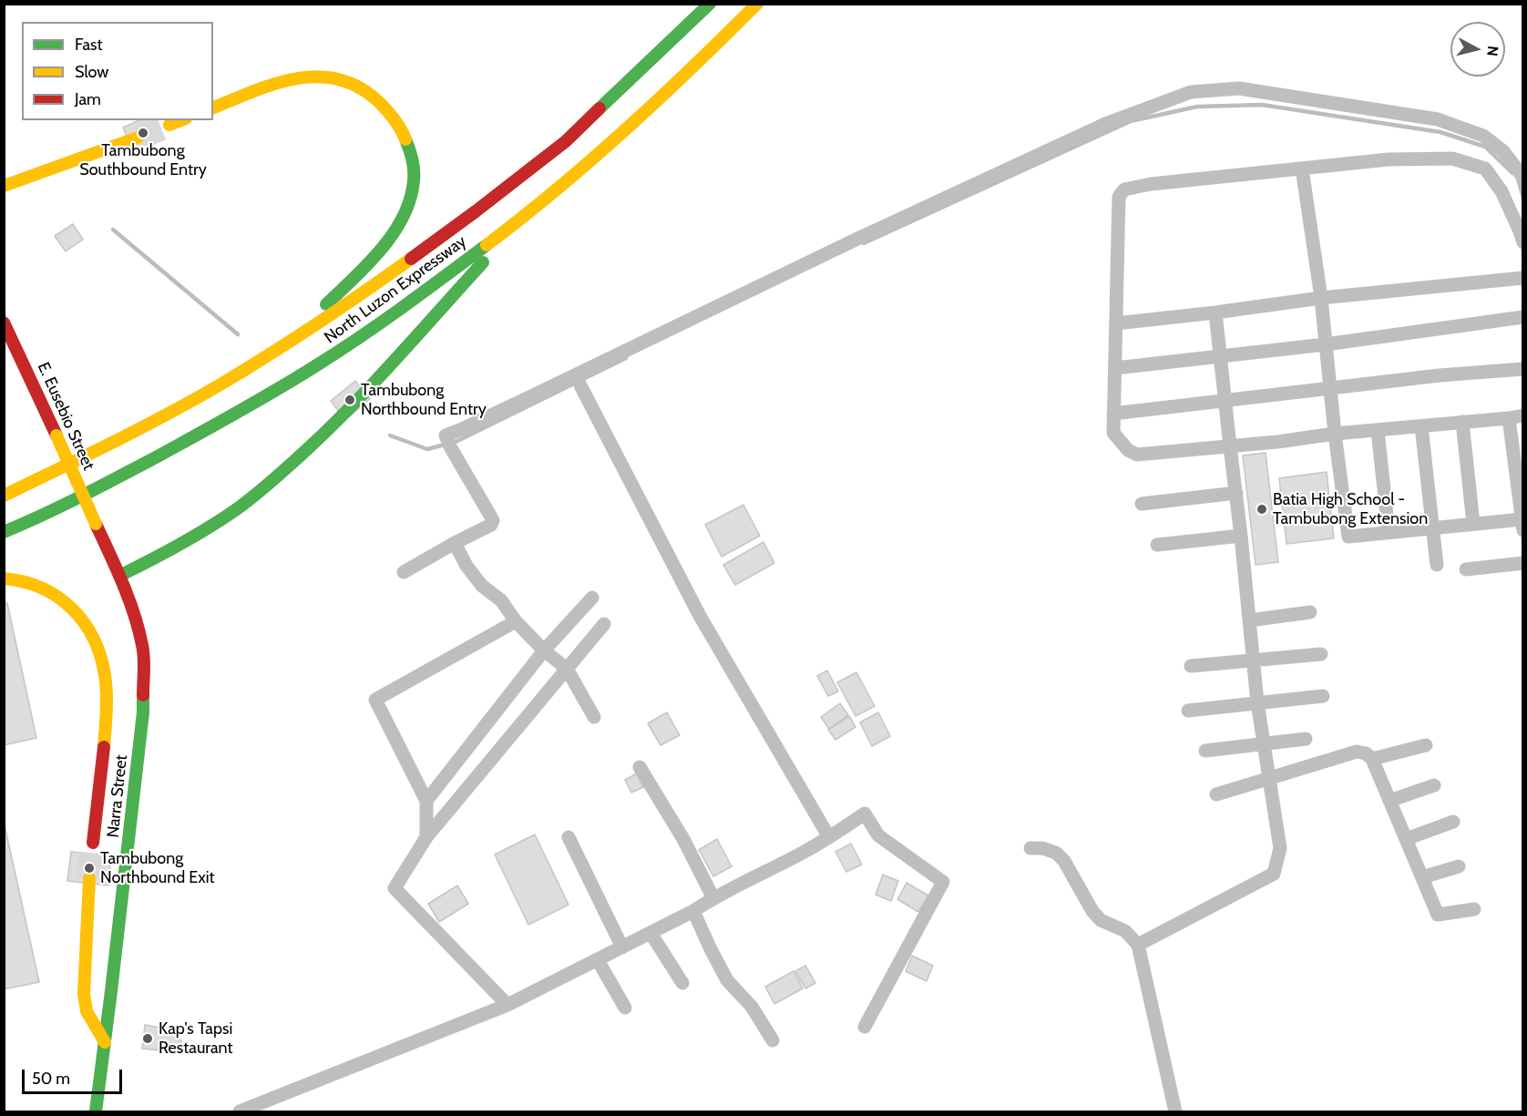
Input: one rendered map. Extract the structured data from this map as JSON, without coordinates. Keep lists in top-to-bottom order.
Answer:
{
  "streets": {
    "main road": ["North Luzon Expressway", "E. Eusebio Street", "Narra Street"]
  },
  "crossings": [
    ["E. Eusebio Street", "Narra Street"]
  ],
  "places": [
    "Tambubong Southbound Entry",
    "Tambubong Northbound Entry",
    "Batia High School - Tambubong Extension",
    "Tambubong Northbound Exit",
    "Kap's Tapsi Restaurant"
  ],
  "legend": ["Fast", "Slow", "Jam"],
  "scale_bar": "50 m",
  "north": "right"
}
